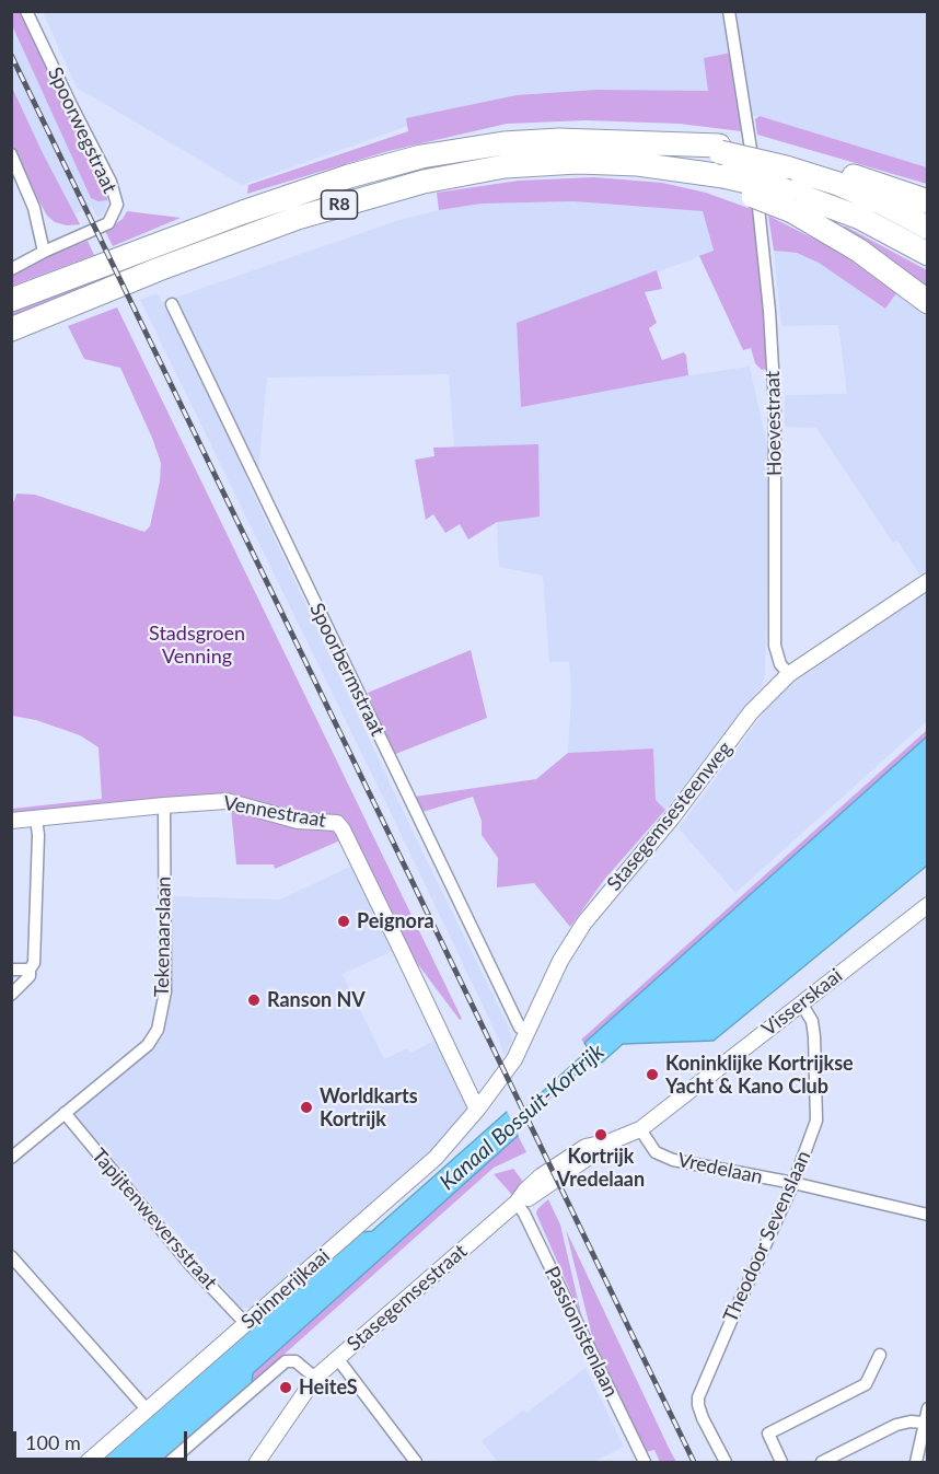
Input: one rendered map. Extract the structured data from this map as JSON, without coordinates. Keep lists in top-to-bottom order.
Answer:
{
  "streets": {
    "highway": ["R8"],
    "street": [
      "Spoorwegstraat",
      "Hoevestraat",
      "Spoorbermstraat",
      "Vennestraat",
      "Stasegemsesteenweg",
      "Tekenaarslaan",
      "Visserskaai",
      "Vredelaan",
      "Tapijtenweversstraat",
      "Theodoor Sevenslaan",
      "Spinnerijkaai",
      "Stasegemsestraat",
      "Passionistenlaan"
    ]
  },
  "crossings": [
    ["Hoevestraat", "Stasegemsesteenweg"],
    ["Spoorbermstraat", "Stasegemsesteenweg"],
    ["Vennestraat", "Stasegemsesteenweg"],
    ["Vennestraat", "Tekenaarslaan"],
    ["Vennestraat", "Spinnerijkaai"],
    ["Stasegemsesteenweg", "Spinnerijkaai"],
    ["Tekenaarslaan", "Tapijtenweversstraat"],
    ["Visserskaai", "Vredelaan"],
    ["Visserskaai", "Theodoor Sevenslaan"],
    ["Visserskaai", "Stasegemsestraat"],
    ["Visserskaai", "Passionistenlaan"],
    ["Vredelaan", "Theodoor Sevenslaan"],
    ["Tapijtenweversstraat", "Spinnerijkaai"],
    ["Stasegemsestraat", "Passionistenlaan"]
  ],
  "water": ["Kanaal Bossuit-Kortrijk"],
  "parks": ["Stadsgroen Venning"],
  "places": [
    "Peignora",
    "Ranson NV",
    "Koninklijke Kortrijkse Yacht & Kano Club",
    "Worldkarts Kortrijk",
    "Kortrijk Vredelaan",
    "HeiteS"
  ],
  "scale_bar": "100 m"
}
